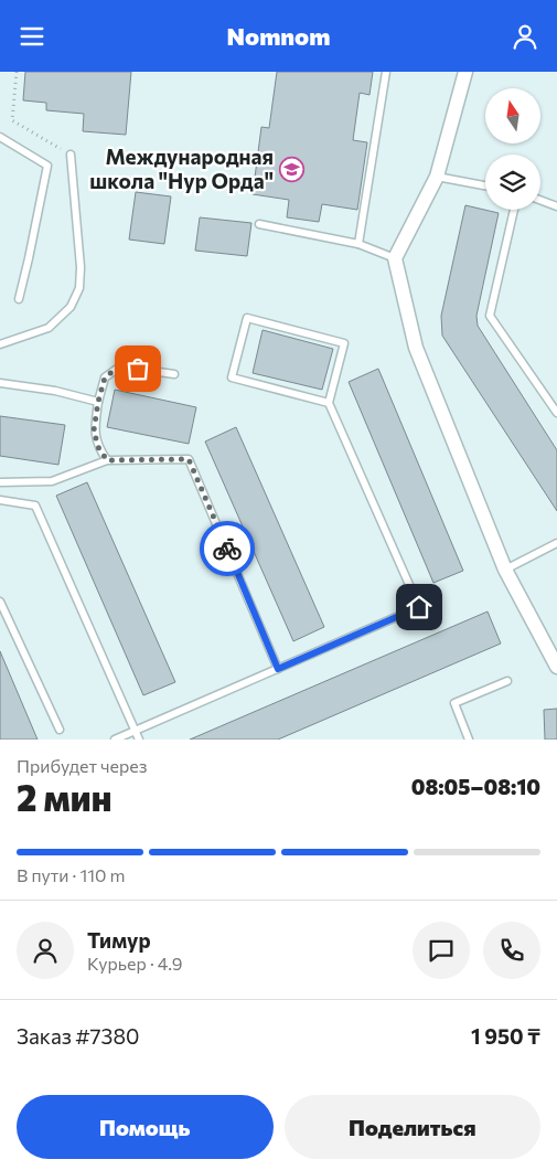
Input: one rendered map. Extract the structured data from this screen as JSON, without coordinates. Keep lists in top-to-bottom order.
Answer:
{
  "places": {
    "school or university": ["Международная школа \"Нур Орда\""]
  },
  "north": "top",
  "page": {
    "header": "Nomnom",
    "heading": ["2 мин", "Прибудет через", "08:05–08:10"],
    "panel": [
      "Тимур",
      "Курьер · 4.9",
      "Заказ #7380",
      "1 950 ₸"
    ],
    "bar": "В пути · 110 m",
    "buttons": ["Помощь", "Поделиться"]
  }
}
